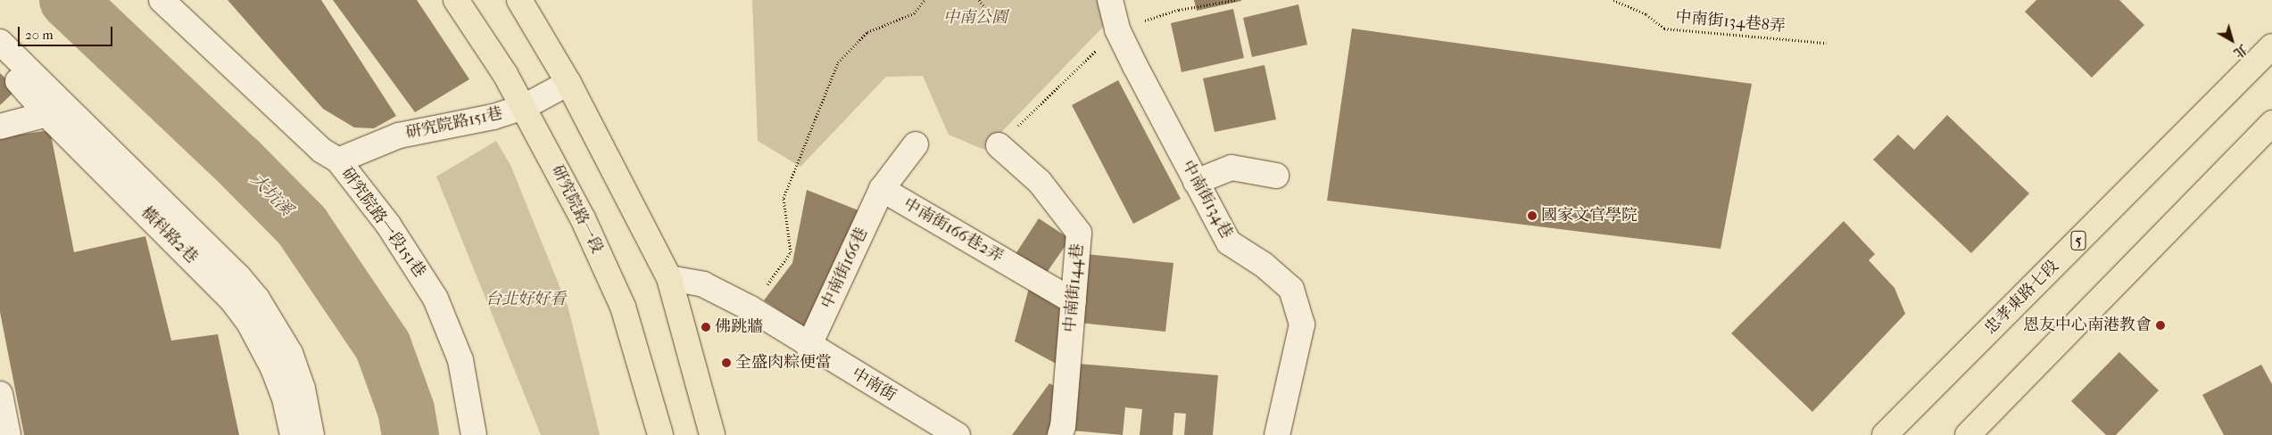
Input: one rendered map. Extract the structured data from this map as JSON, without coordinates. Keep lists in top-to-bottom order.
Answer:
{
  "streets": {
    "main road": ["研究院路一段", "5", "忠孝東路七段"],
    "street": [
      "研究院路151巷",
      "中南街134巷",
      "研究院路一段151巷",
      "中南街166巷2弄",
      "橫科路2巷",
      "中南街166巷",
      "中南街144巷",
      "中南街"
    ],
    "path": ["中南街134巷8弄"]
  },
  "crossings": [
    ["研究院路151巷", "研究院路一段"],
    ["研究院路151巷", "研究院路一段151巷"],
    ["中南街166巷2弄", "中南街166巷"],
    ["中南街166巷2弄", "中南街144巷"],
    ["中南街166巷", "中南街"]
  ],
  "water": ["大坑溪"],
  "parks": ["中南公園", "台北好好看"],
  "places": [
    "國家文官學院",
    "恩友中心南港教會",
    "佛跳牆",
    "全盛肉粽便當"
  ],
  "scale_bar": "20 m",
  "north": "bottom right"
}
